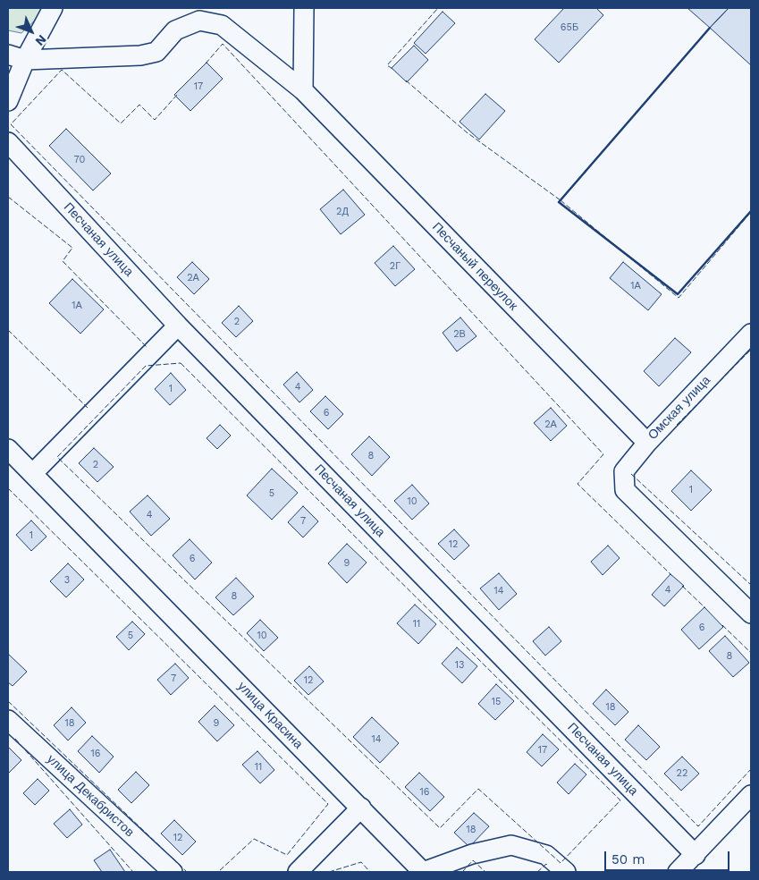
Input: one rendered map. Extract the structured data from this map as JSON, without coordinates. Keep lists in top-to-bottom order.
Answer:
{
  "streets": {
    "street": [
      "Песчаная улица",
      "Песчаный переулок",
      "Омская улица",
      "улица Красина",
      "улица Декабристов"
    ]
  },
  "crossings": [
    ["Песчаный переулок", "Омская улица"]
  ],
  "house_numbers": [
    "65Б",
    "17",
    "70",
    "2Д",
    "2Г",
    "2А",
    "1А",
    "1А",
    "2",
    "2В",
    "4",
    "1",
    "6",
    "2А",
    "8",
    "2",
    "1",
    "5",
    "10",
    "4",
    "7",
    "1",
    "12",
    "6",
    "9",
    "3",
    "4",
    "14",
    "8",
    "11",
    "6",
    "5",
    "10",
    "8",
    "13",
    "7",
    "12",
    "15",
    "18",
    "18",
    "9",
    "14",
    "17",
    "16",
    "11",
    "22",
    "16",
    "18",
    "12"
  ],
  "scale_bar": "50 m",
  "north": "bottom right"
}
